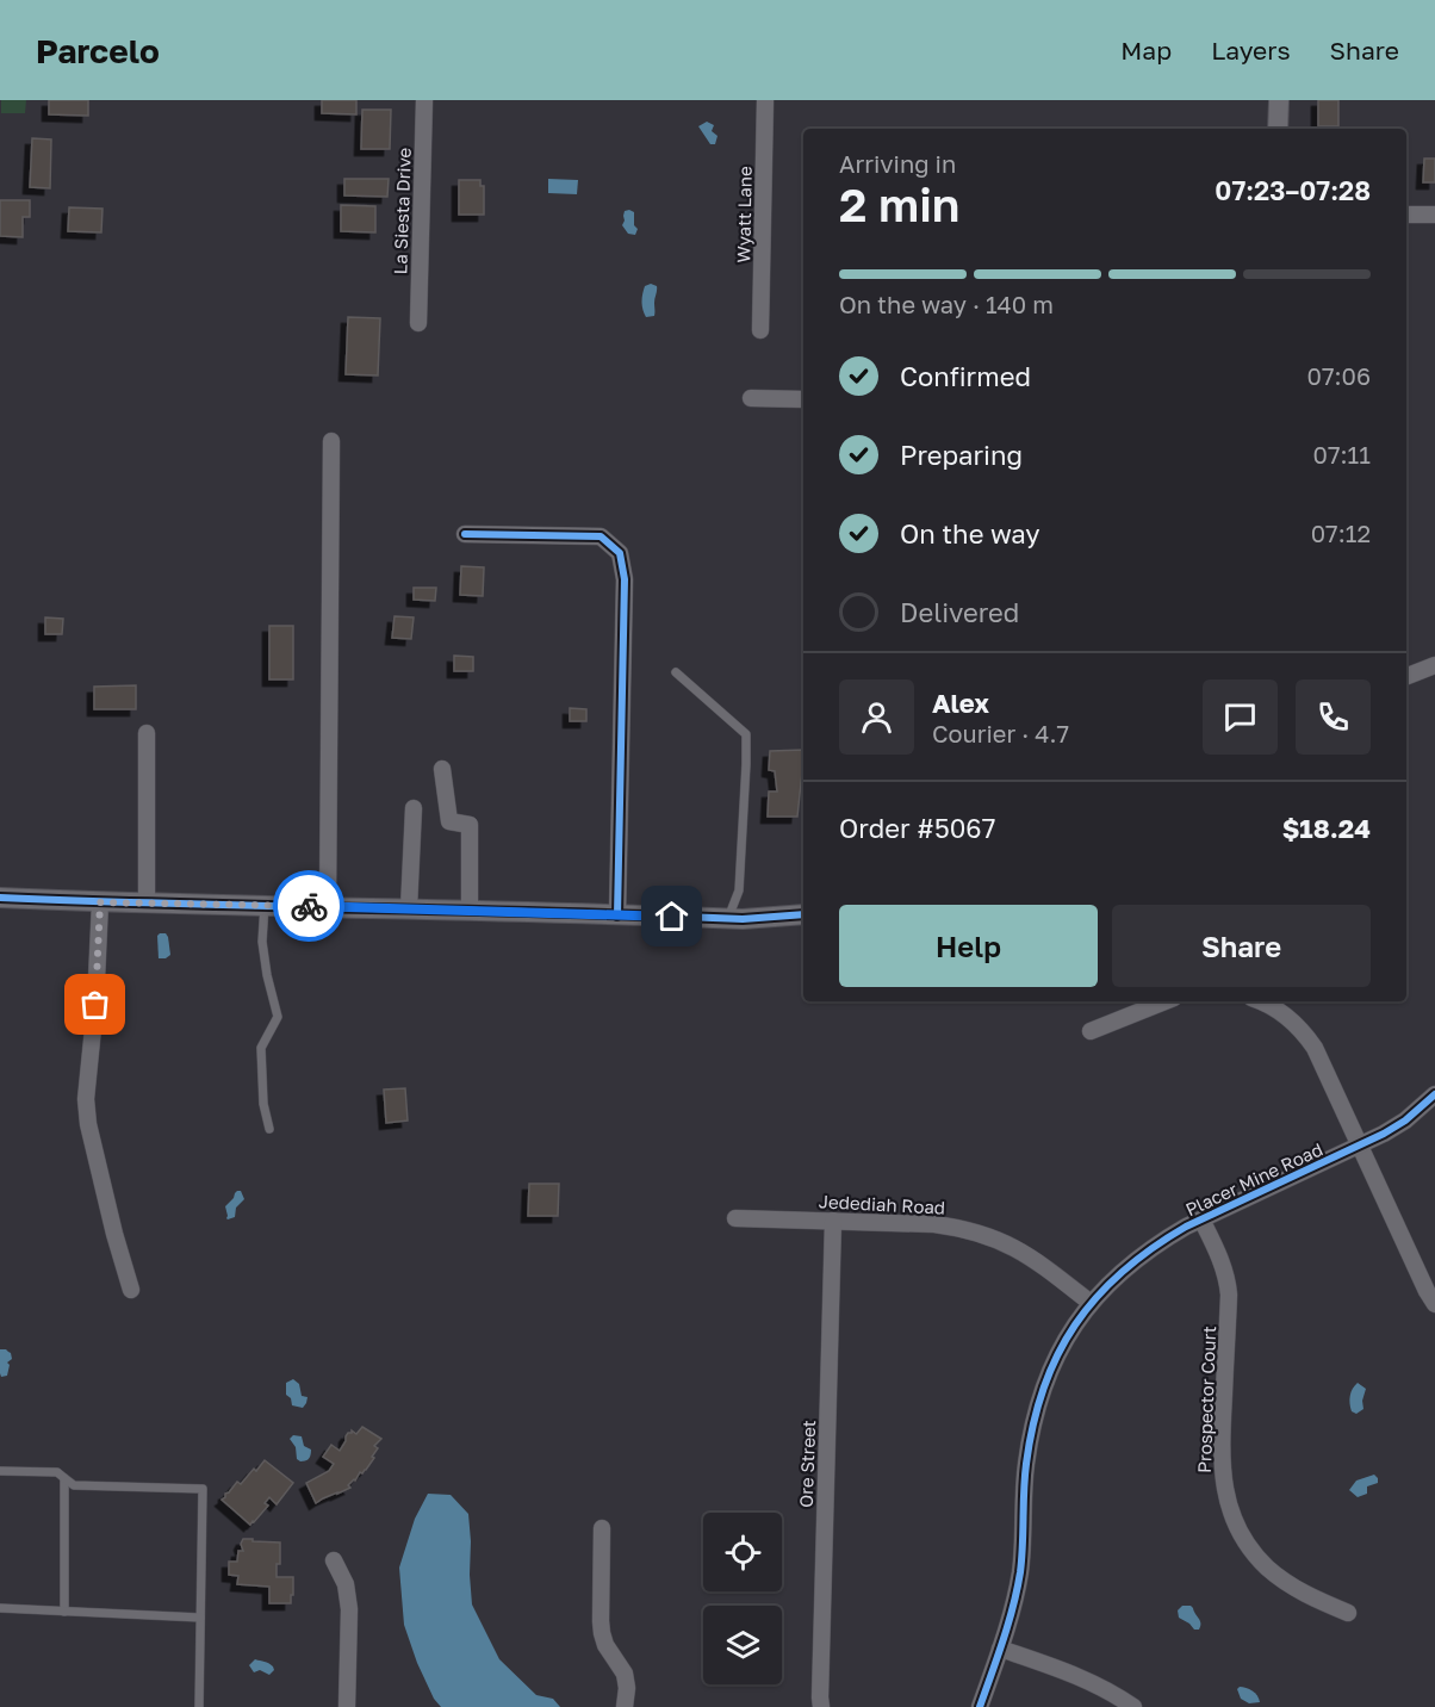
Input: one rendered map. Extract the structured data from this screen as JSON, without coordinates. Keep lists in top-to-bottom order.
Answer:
{
  "streets": {
    "street": [
      "La Siesta Drive",
      "Wyatt Lane",
      "Placer Mine Road",
      "Jedediah Road",
      "Prospector Court",
      "Ore Street"
    ]
  },
  "crossings": [
    ["Placer Mine Road", "Jedediah Road"],
    ["Placer Mine Road", "Prospector Court"],
    ["Jedediah Road", "Ore Street"]
  ],
  "page": {
    "header": "Parcelo",
    "nav": ["Map", "Layers", "Share"],
    "heading": ["2 min", "Arriving in", "07:23–07:28"],
    "panel": [
      "Alex",
      "Courier · 4.7",
      "Order #5067",
      "$18.24"
    ],
    "bar": "On the way · 140 m",
    "list": [
      ["Confirmed", "07:06"],
      ["Preparing", "07:11"],
      ["On the way", "07:12"],
      "Delivered"
    ],
    "buttons": ["Help", "Share"]
  }
}
